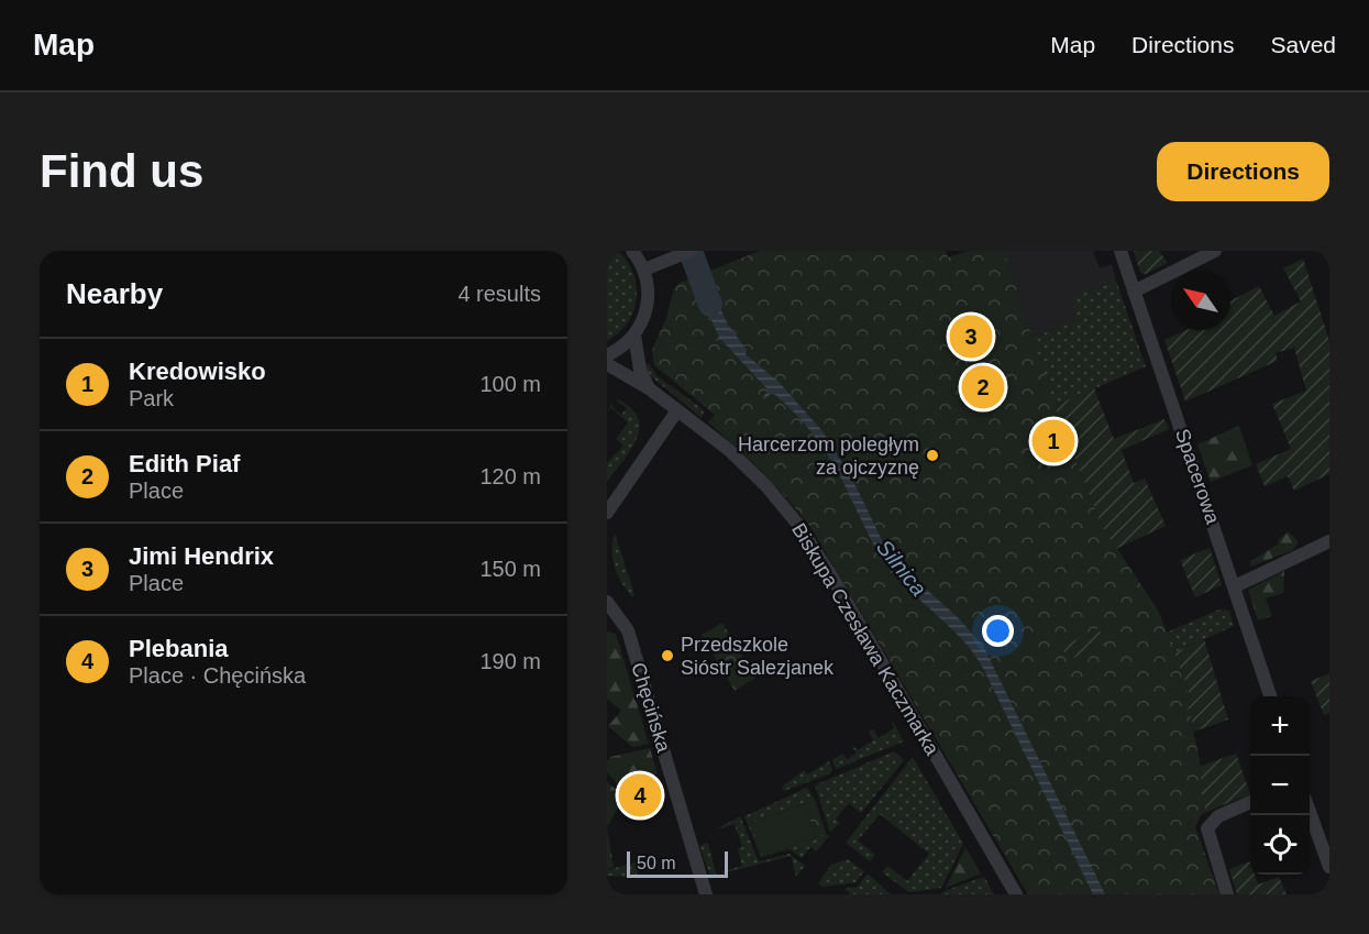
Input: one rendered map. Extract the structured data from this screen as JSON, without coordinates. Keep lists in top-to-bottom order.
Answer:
{
  "streets": {
    "street": ["Spacerowa", "Biskupa Czesława Kaczmarka", "Chęcińska"]
  },
  "water": ["Silnica"],
  "places": ["Harcerzom poległym za ojczyznę", "Przedszkole Sióstr Salezjanek"],
  "scale_bar": "50 m",
  "north": "top left",
  "page": {
    "header": "Map",
    "nav": ["Map", "Directions", "Saved"],
    "buttons": "Directions",
    "title": "Find us",
    "heading": ["Nearby", "4 results"],
    "pins": [
      "3",
      "2",
      "1",
      "4"
    ],
    "list": [
      {
        "mark": "1",
        "name": "Kredowisko",
        "note": "Park",
        "value": "100 m"
      },
      {
        "mark": "2",
        "name": "Edith Piaf",
        "note": "Place",
        "value": "120 m"
      },
      {
        "mark": "3",
        "name": "Jimi Hendrix",
        "note": "Place",
        "value": "150 m"
      },
      {
        "mark": "4",
        "name": "Plebania",
        "note": "Place · Chęcińska",
        "value": "190 m"
      }
    ],
    "map_buttons": ["+", "−"],
    "scale": "50 m"
  }
}
